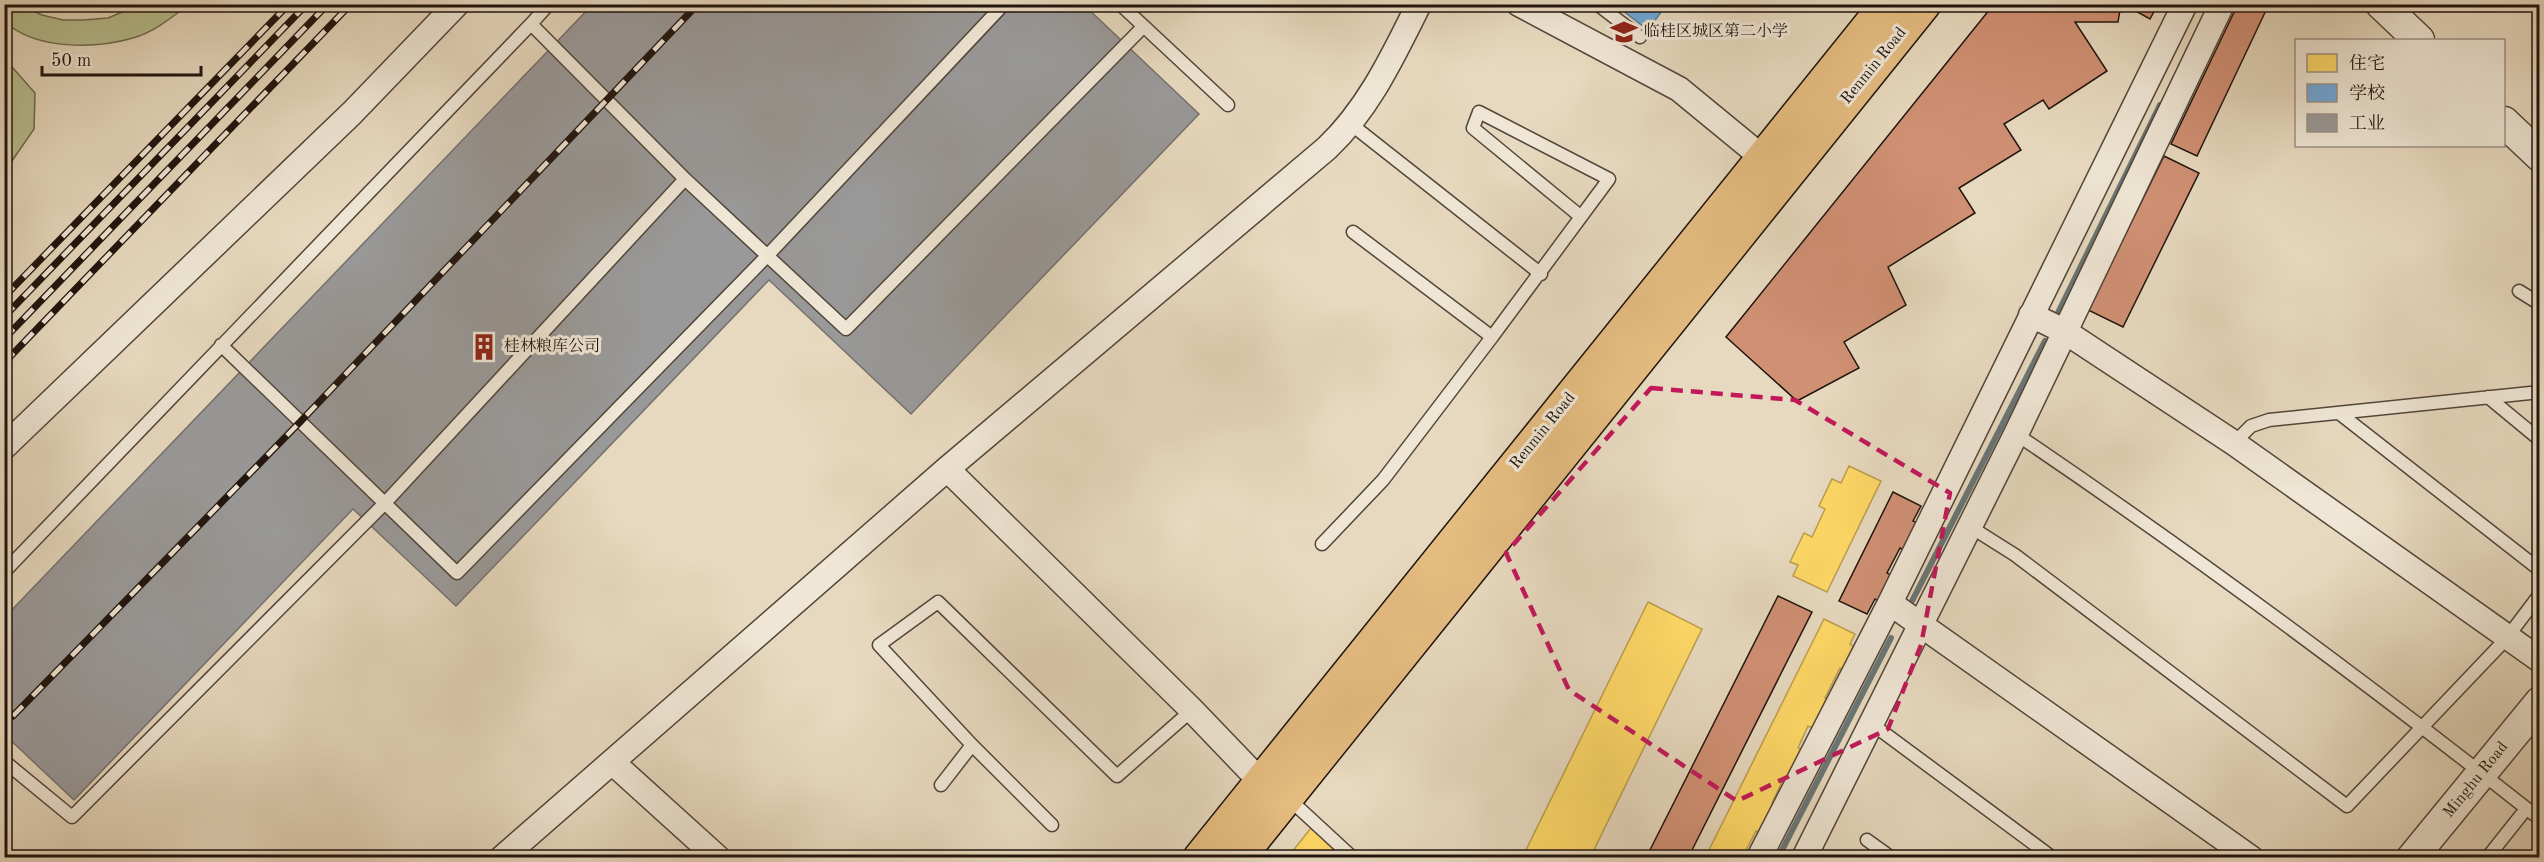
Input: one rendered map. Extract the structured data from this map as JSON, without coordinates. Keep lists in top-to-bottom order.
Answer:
{
  "streets": {
    "main road": ["Renmin Road"],
    "street": ["Minghu Road"]
  },
  "places": {
    "school or university": ["临桂区城区第二小学"],
    "building": ["桂林粮库公司"]
  },
  "legend": ["住宅", "学校", "工业"],
  "scale_bar": "50 m"
}
